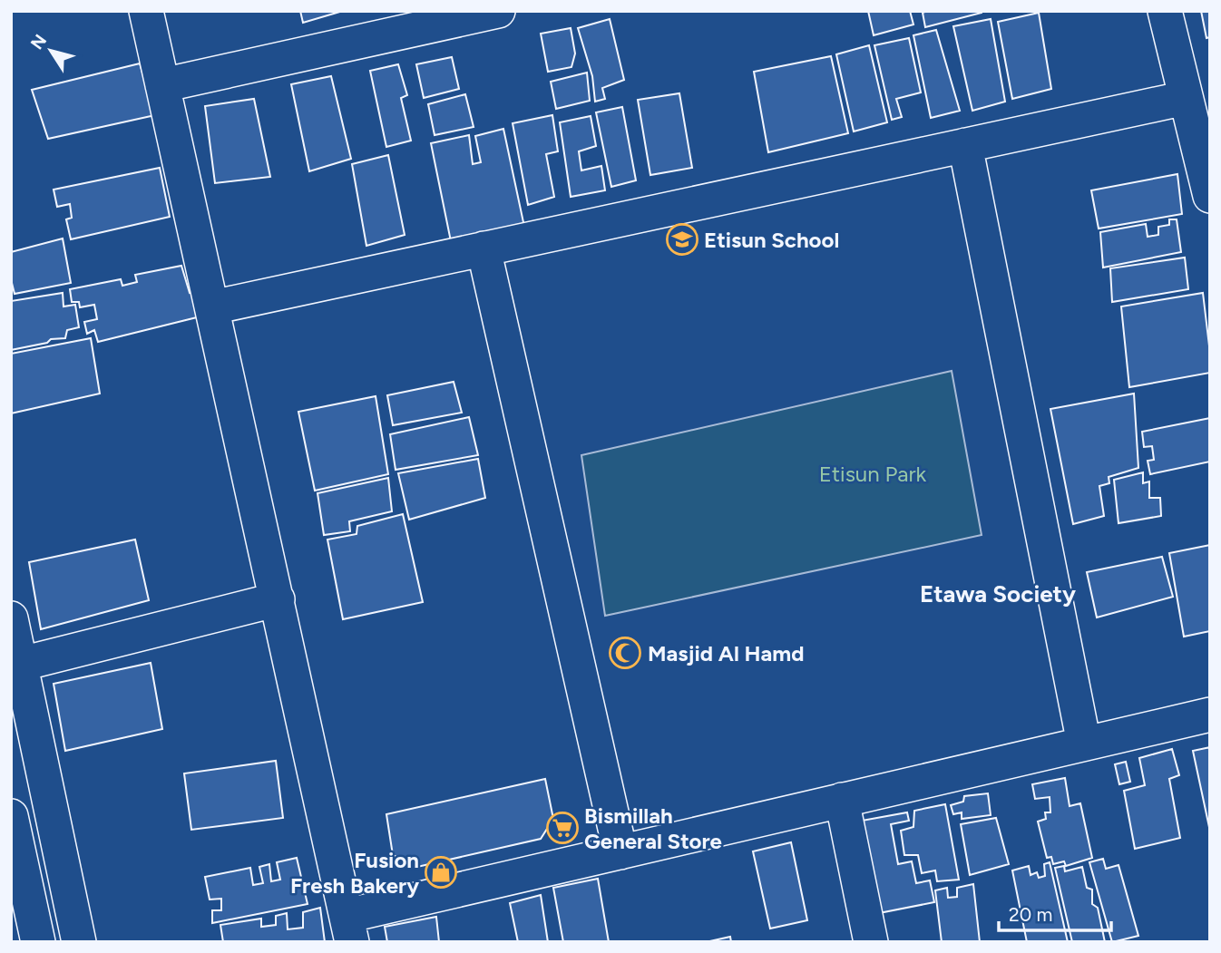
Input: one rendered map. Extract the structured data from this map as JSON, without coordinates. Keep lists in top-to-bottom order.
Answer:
{
  "districts": ["Etawa Society"],
  "parks": ["Etisun Park"],
  "places": {
    "school or university": ["Etisun School"],
    "mosque": ["Masjid Al Hamd"],
    "supermarket": ["Bismillah General Store"],
    "shop": ["Fusion Fresh Bakery"]
  },
  "scale_bar": "20 m",
  "north": "top left"
}
